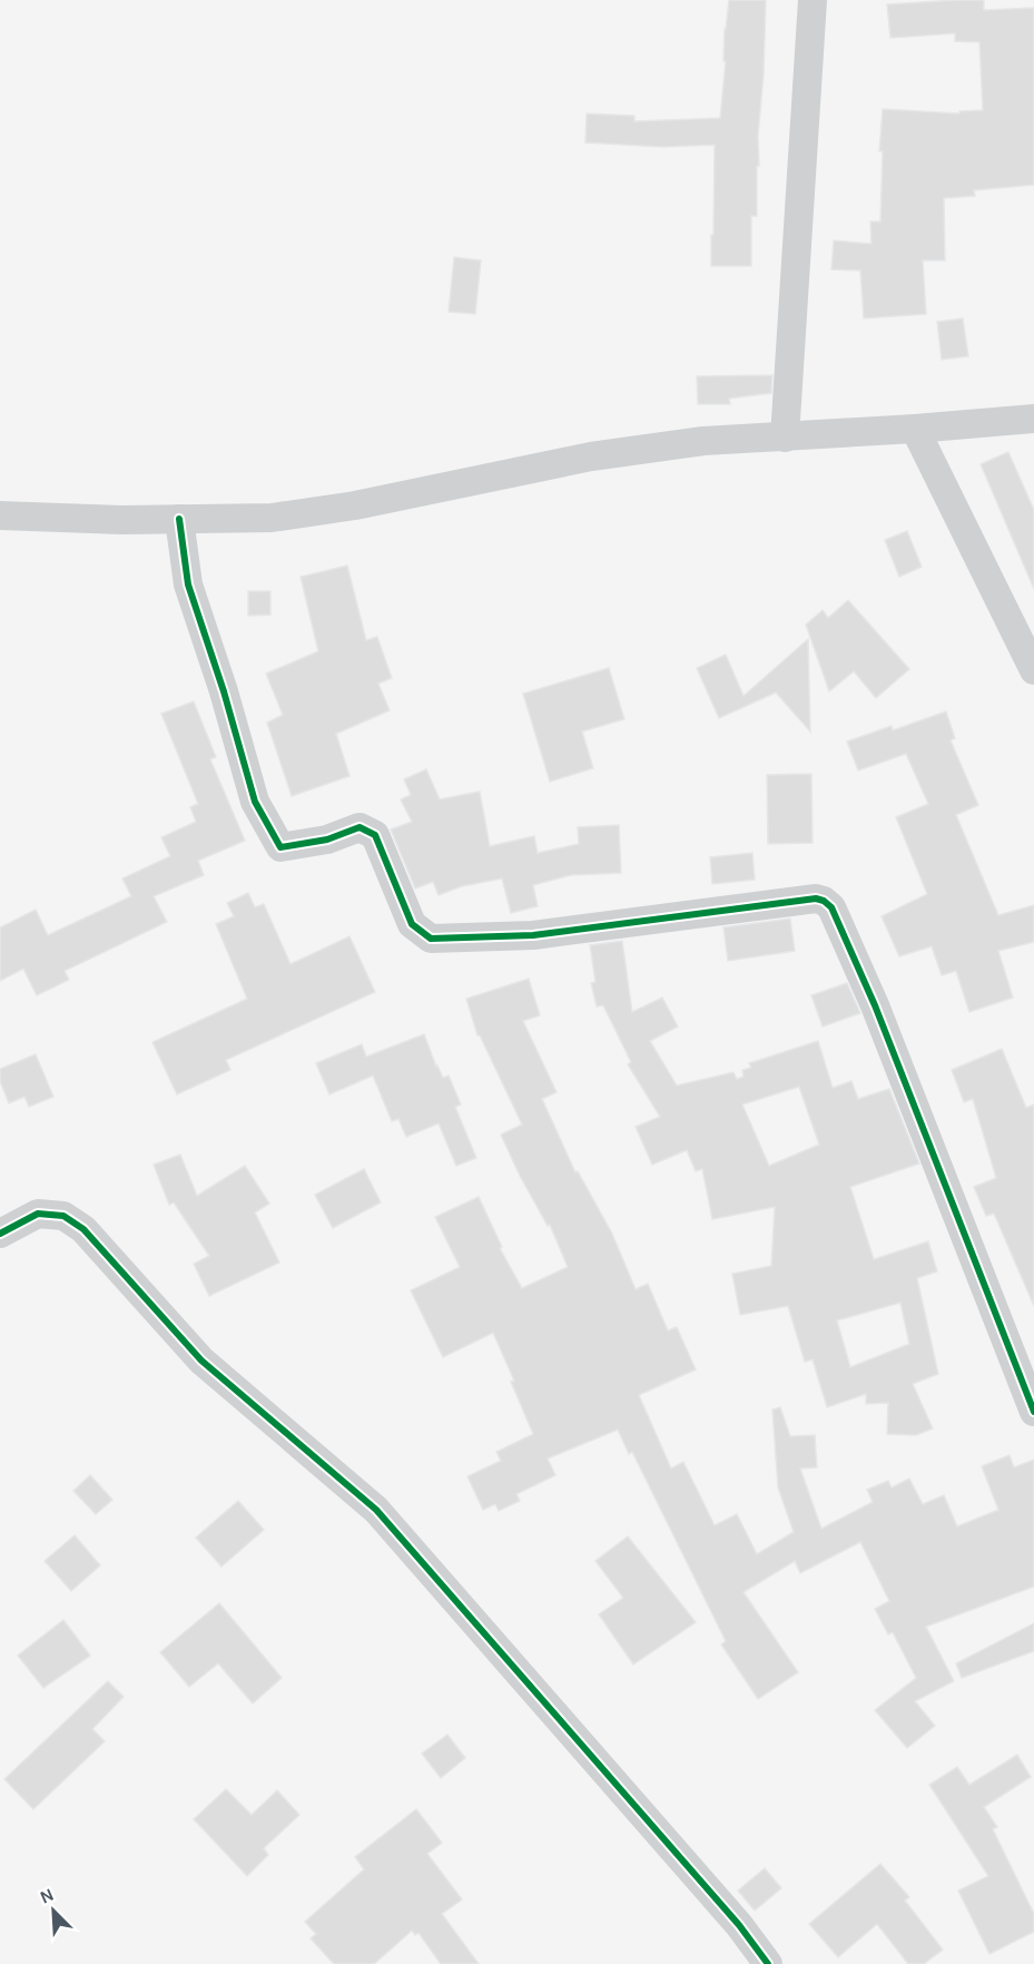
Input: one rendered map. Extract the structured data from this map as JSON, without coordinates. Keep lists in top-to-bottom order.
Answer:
{
  "north": "top left"
}
